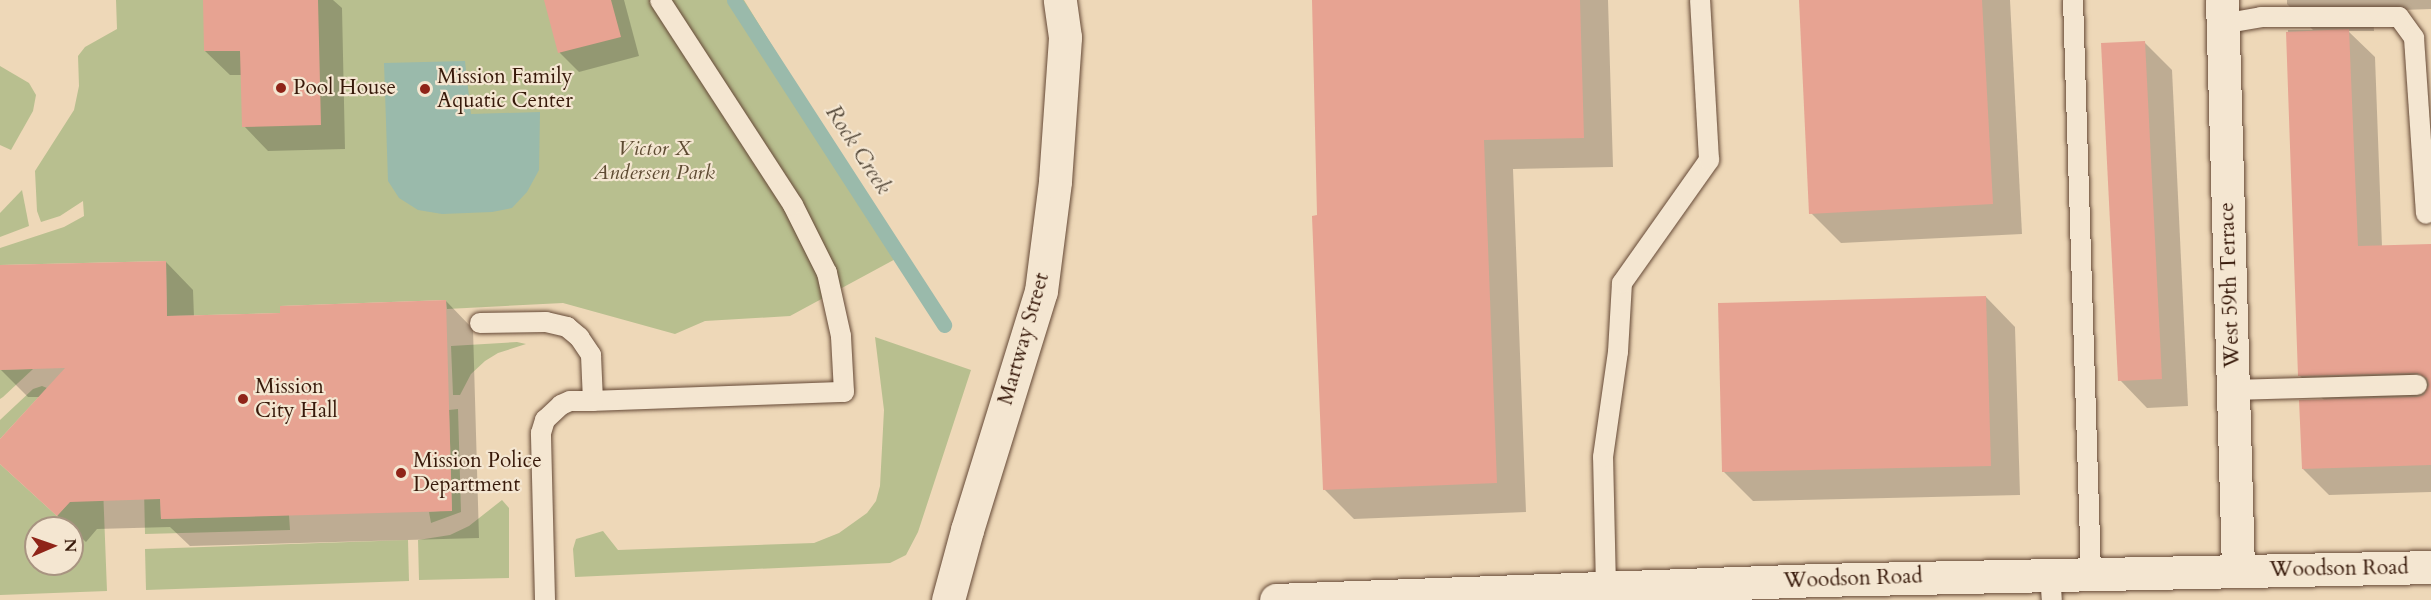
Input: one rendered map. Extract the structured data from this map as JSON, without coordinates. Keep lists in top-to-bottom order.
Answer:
{
  "streets": {
    "street": ["West 59th Terrace", "Martway Street", "Woodson Road"]
  },
  "crossings": [
    ["West 59th Terrace", "Woodson Road"]
  ],
  "water": ["Rock Creek"],
  "parks": ["Victor X Andersen Park"],
  "places": [
    "Pool House",
    "Mission Family Aquatic Center",
    "Mission City Hall",
    "Mission Police Department"
  ],
  "north": "right"
}
